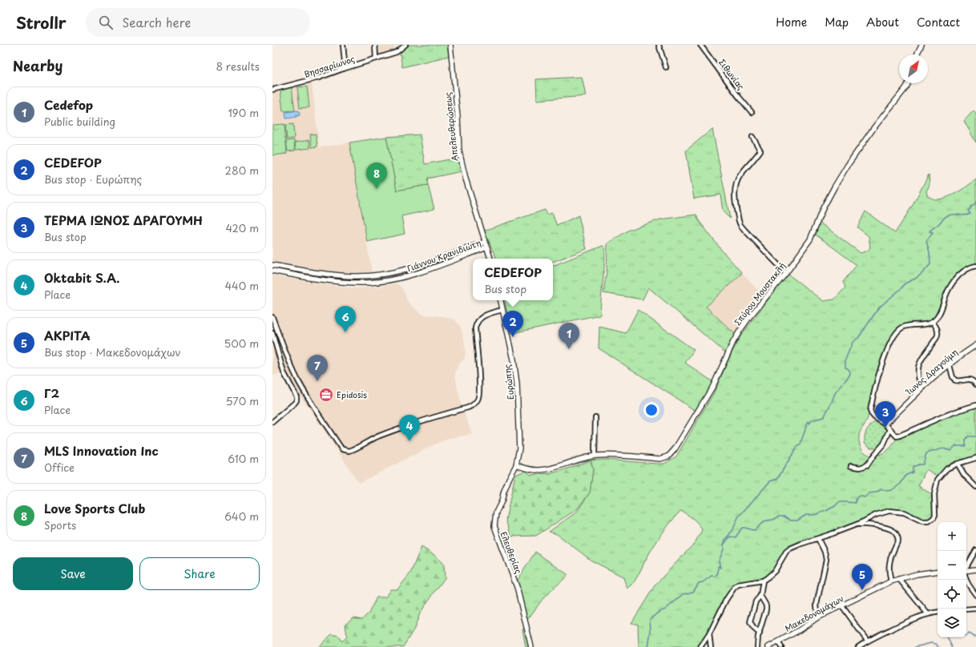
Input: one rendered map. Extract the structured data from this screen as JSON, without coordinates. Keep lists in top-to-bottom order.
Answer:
{
  "streets": {
    "street": [
      "Βησσαρίωνος",
      "Σιθωνίας",
      "Απελευθερώσεως",
      "Γιάννου Κρανιδιώτη",
      "Σπύρου Μουστακλή",
      "Ίωνος Δραγούμη",
      "Ευρώπης",
      "Ελευθερίας",
      "Μακεδονομάχων"
    ]
  },
  "crossings": [
    ["Απελευθερώσεως", "Γιάννου Κρανιδιώτη"],
    ["Σπύρου Μουστακλή", "Ευρώπης"],
    ["Σπύρου Μουστακλή", "Ελευθερίας"],
    ["Ευρώπης", "Ελευθερίας"]
  ],
  "places": {
    "office": ["Epidosis"]
  },
  "north": "top right",
  "page": {
    "header": "Strollr",
    "search": "Search here",
    "nav": [
      "Home",
      "Map",
      "About",
      "Contact"
    ],
    "heading": ["Nearby", "8 results"],
    "list": [
      {
        "mark": "1",
        "name": "Cedefop",
        "note": "Public building",
        "value": "190 m"
      },
      {
        "mark": "2",
        "name": "CEDEFOP",
        "note": "Bus stop · Ευρώπης",
        "value": "280 m"
      },
      {
        "mark": "3",
        "name": "ΤΕΡΜΑ ΙΩΝΟΣ ΔΡΑΓΟΥΜΗ",
        "note": "Bus stop",
        "value": "420 m"
      },
      {
        "mark": "4",
        "name": "Oktabit S.A.",
        "note": "Place",
        "value": "440 m"
      },
      {
        "mark": "5",
        "name": "ΑΚΡΙΤΑ",
        "note": "Bus stop · Μακεδονομάχων",
        "value": "500 m"
      },
      {
        "mark": "6",
        "name": "Γ2",
        "note": "Place",
        "value": "570 m"
      },
      {
        "mark": "7",
        "name": "MLS Innovation Inc",
        "note": "Office",
        "value": "610 m"
      },
      {
        "mark": "8",
        "name": "Love Sports Club",
        "note": "Sports",
        "value": "640 m"
      }
    ],
    "pins": [
      "8",
      "6",
      "2",
      "1",
      "7",
      "3",
      "4",
      "5"
    ],
    "popup": ["CEDEFOP", "Bus stop"],
    "map_buttons": ["+", "−"],
    "buttons": ["Save", "Share"]
  }
}
